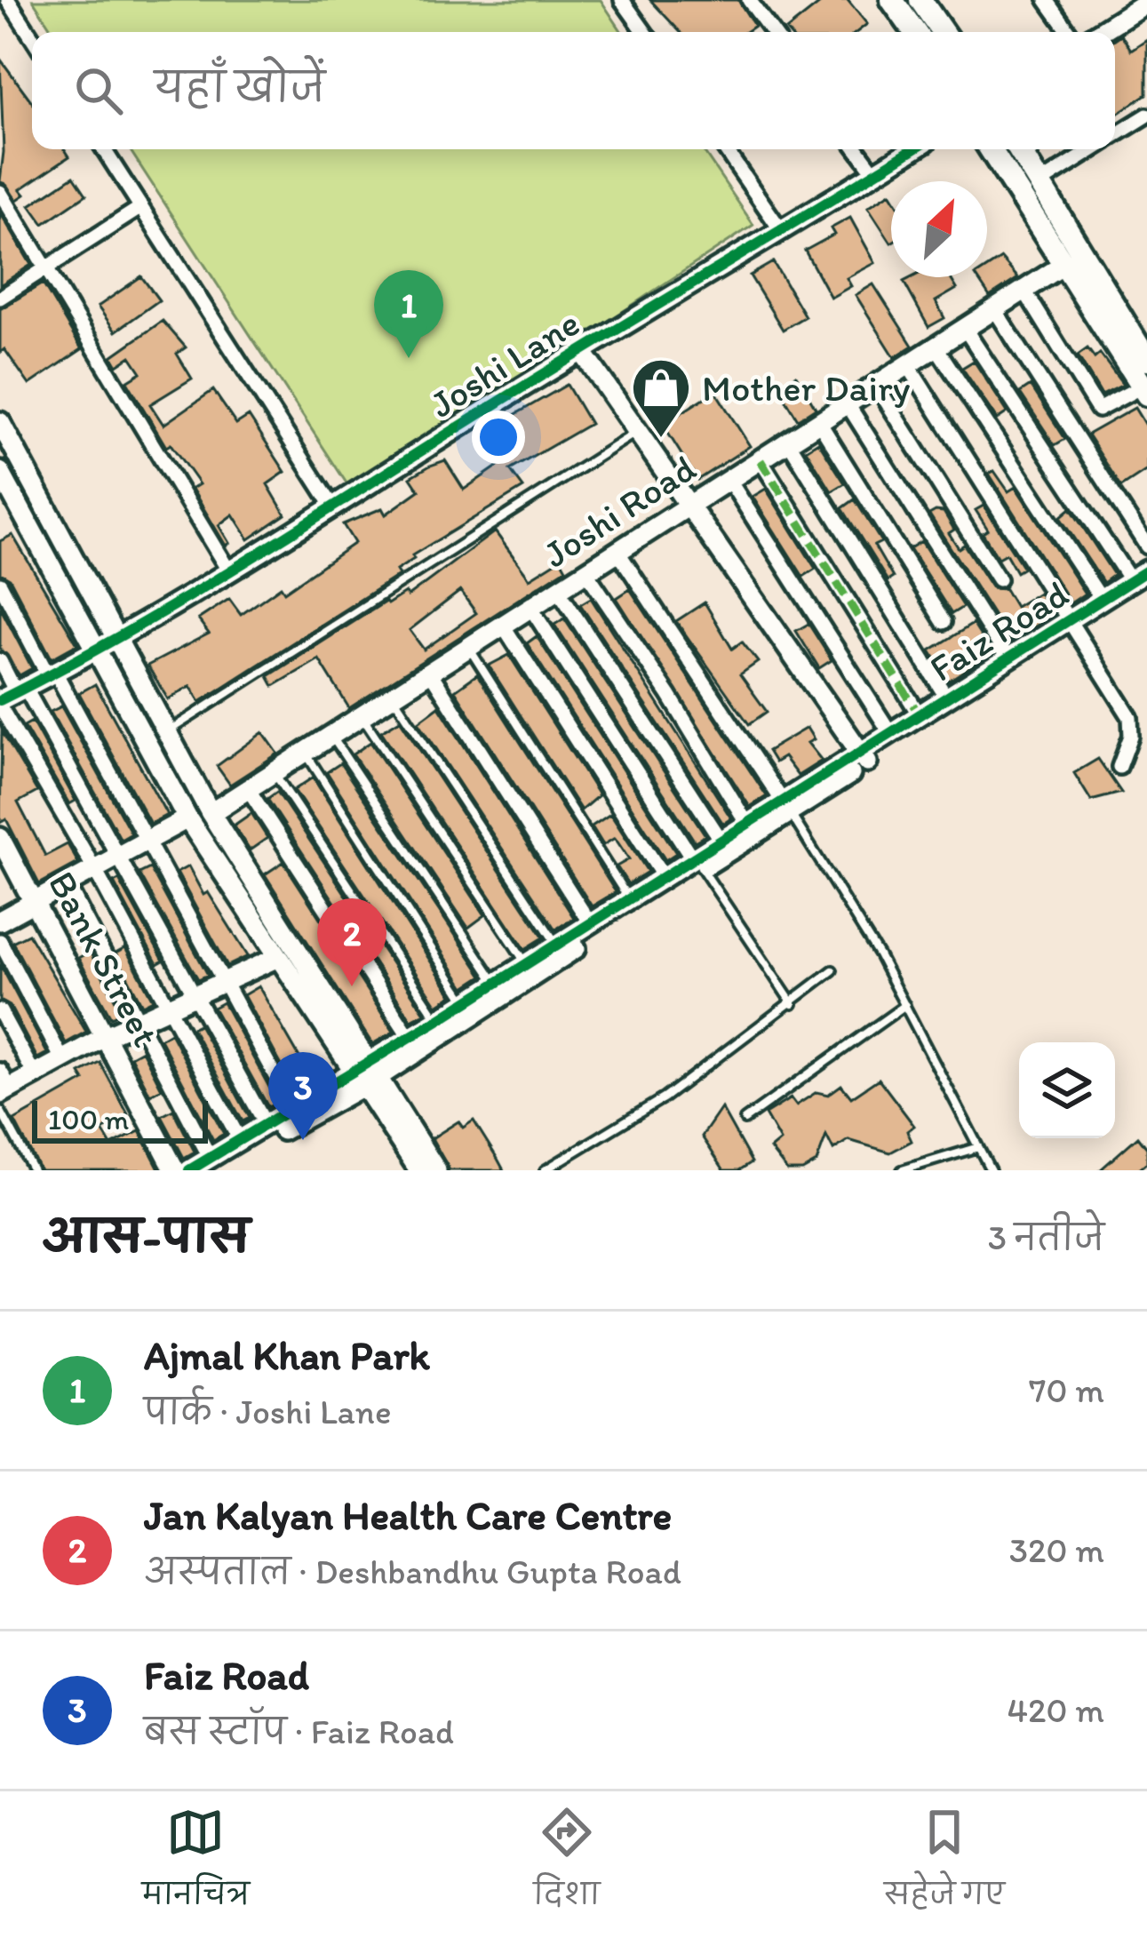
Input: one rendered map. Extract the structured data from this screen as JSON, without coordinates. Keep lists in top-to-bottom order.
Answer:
{
  "streets": {
    "street": [
      "Joshi Lane",
      "Joshi Road",
      "Faiz Road",
      "Bank Street"
    ]
  },
  "places": {
    "shop": ["Mother Dairy"]
  },
  "scale_bar": "100 m",
  "north": "top right",
  "page": {
    "search": "यहाँ खोजें",
    "pins": ["1", "2", "3"],
    "scale": "100 m",
    "heading": ["आस-पास", "3 नतीजे"],
    "list": [
      {
        "mark": "1",
        "name": "Ajmal Khan Park",
        "note": "पार्क · Joshi Lane",
        "value": "70 m"
      },
      {
        "mark": "2",
        "name": "Jan Kalyan Health Care Centre",
        "note": "अस्पताल · Deshbandhu Gupta Road",
        "value": "320 m"
      },
      {
        "mark": "3",
        "name": "Faiz Road",
        "note": "बस स्टॉप · Faiz Road",
        "value": "420 m"
      }
    ],
    "nav": ["मानचित्र", "दिशा", "सहेजे गए"]
  }
}
